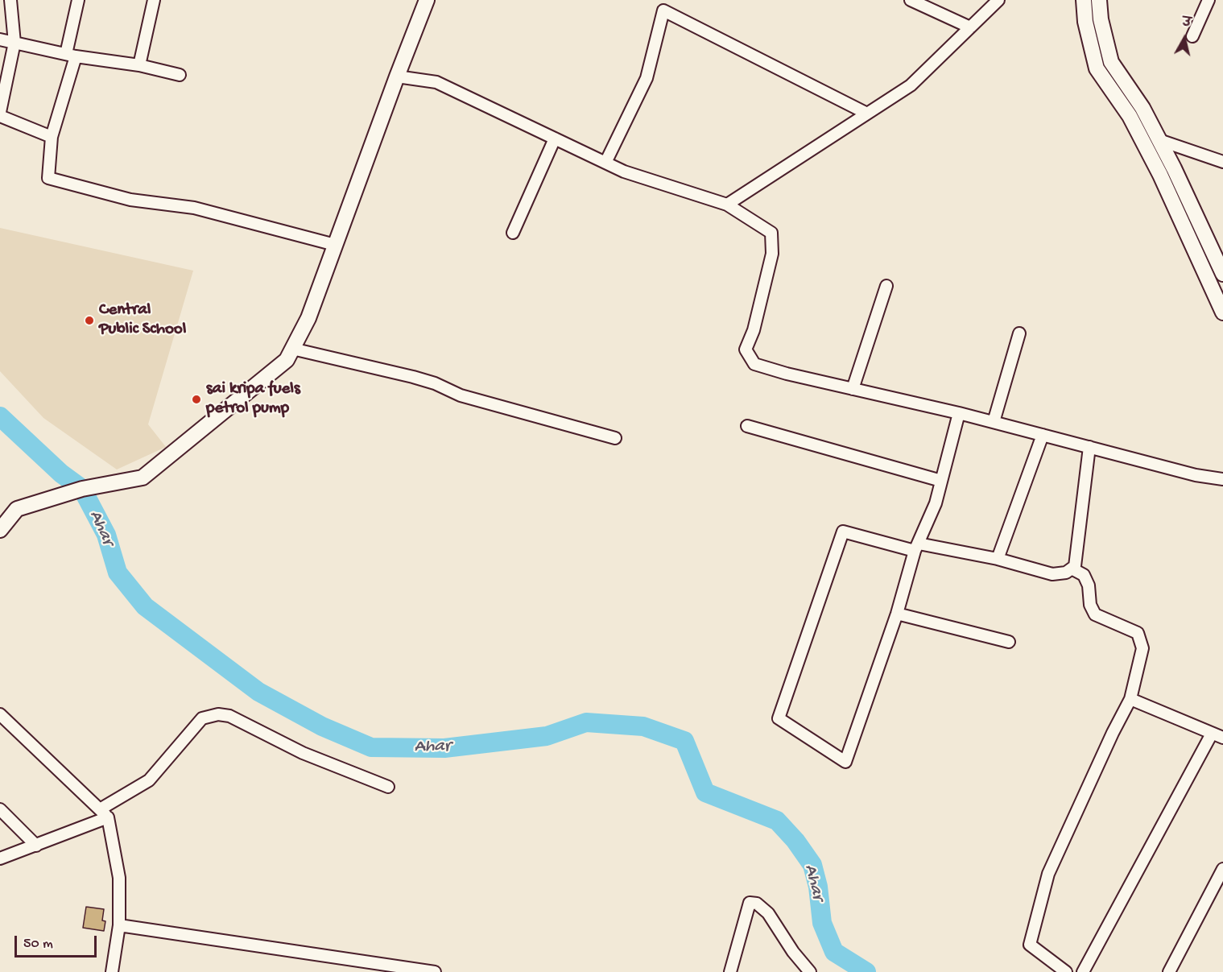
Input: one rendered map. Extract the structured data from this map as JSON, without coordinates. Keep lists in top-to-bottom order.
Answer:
{
  "water": ["Ahar"],
  "places": ["Central Public School", "sai kripa fuels petrol pump"],
  "scale_bar": "50 m",
  "north": "top"
}
